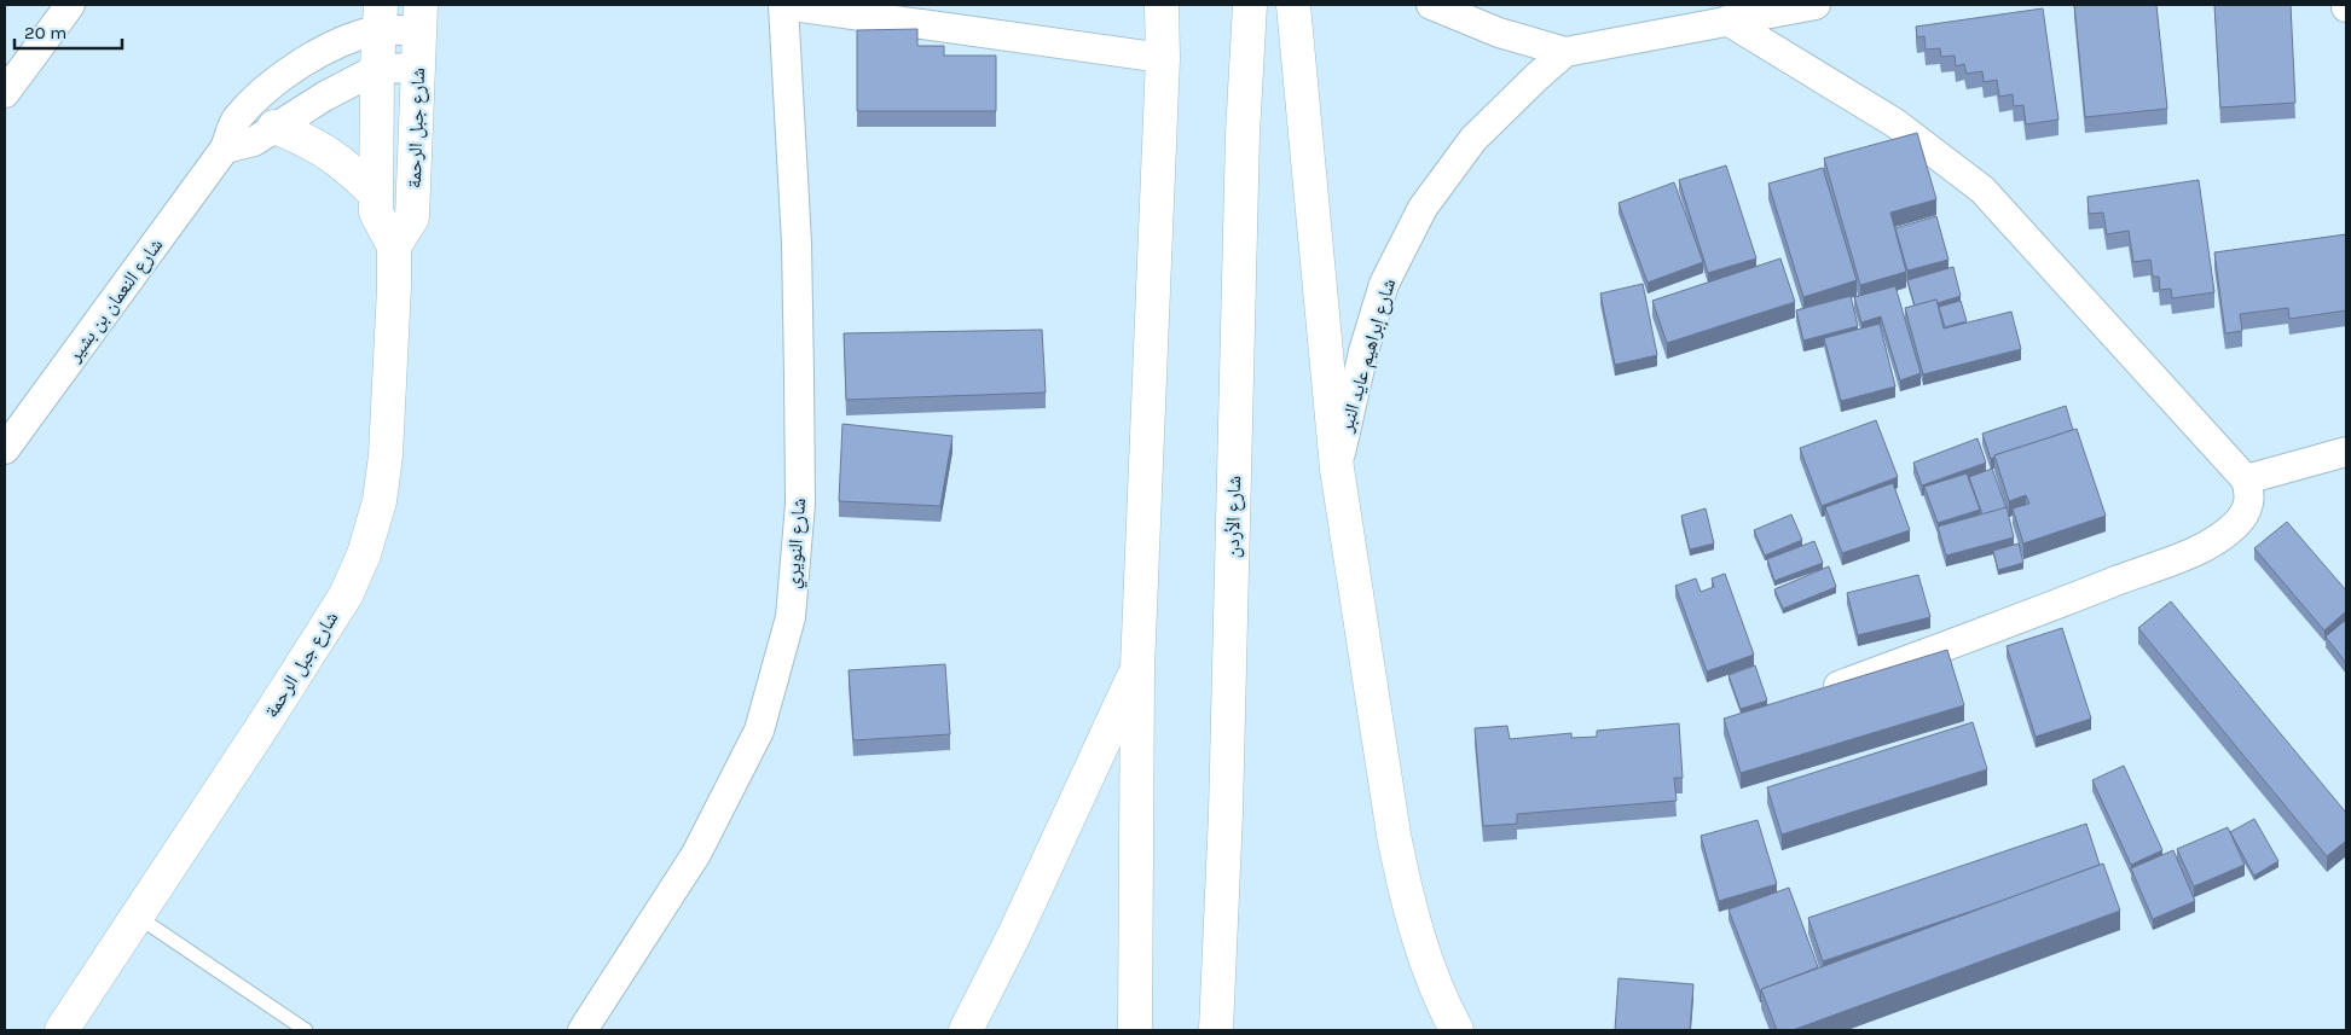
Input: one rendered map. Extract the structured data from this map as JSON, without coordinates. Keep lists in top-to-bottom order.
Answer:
{
  "streets": {
    "main road": ["شارع جبل الرحمة", "شارع الأردن"],
    "street": ["شارع النعمان بن بشير", "شارع إبراهيم عايد النبر", "شارع النويري"]
  },
  "crossings": [
    ["شارع جبل الرحمة", "شارع النعمان بن بشير"]
  ],
  "scale_bar": "20 m"
}
